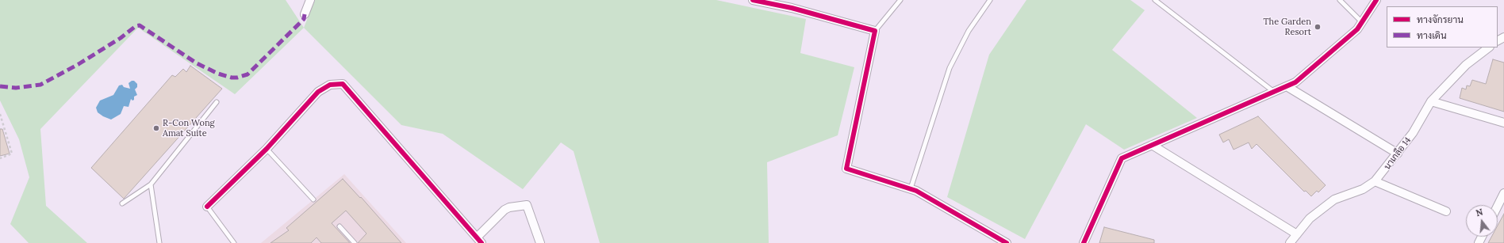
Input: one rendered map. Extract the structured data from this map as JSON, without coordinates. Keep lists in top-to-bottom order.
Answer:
{
  "streets": {
    "street": ["นาเกลือ 14"]
  },
  "places": ["The Garden Resort", "R-Con Wong Amat Suite"],
  "legend": ["ทางจักรยาน", "ทางเดิน"],
  "north": "top"
}
